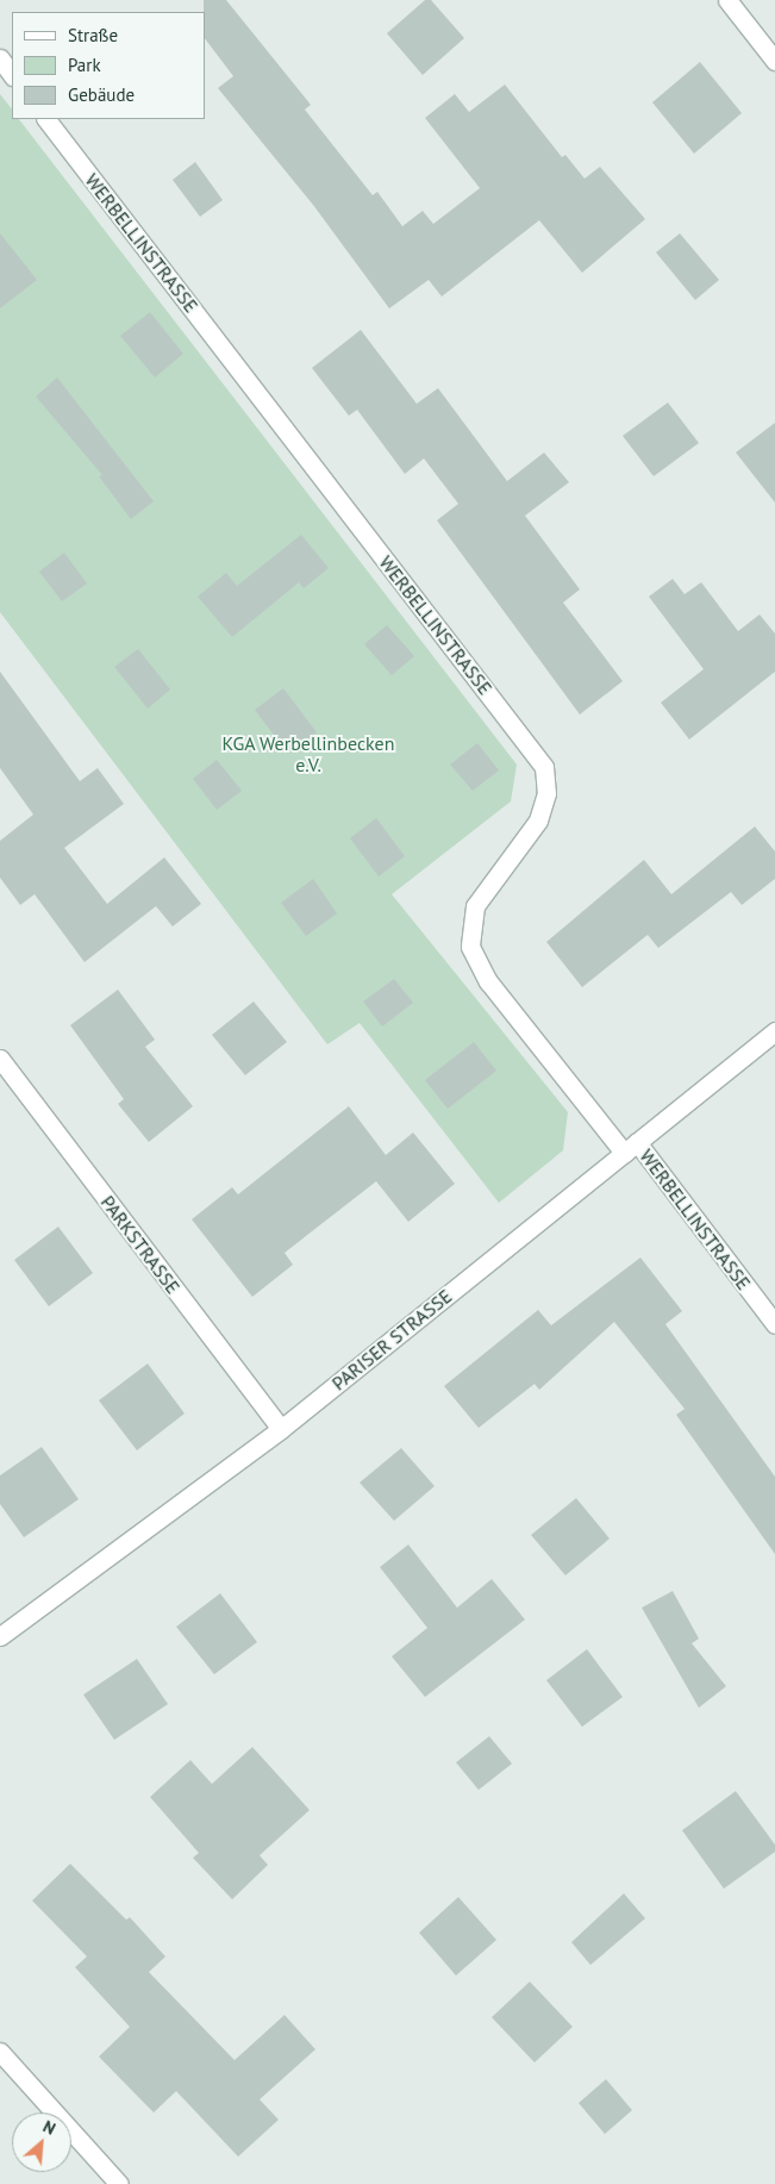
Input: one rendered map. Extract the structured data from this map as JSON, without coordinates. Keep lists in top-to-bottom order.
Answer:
{
  "streets": {
    "street": ["WERBELLINSTRASSE", "PARKSTRASSE", "PARISER STRASSE"]
  },
  "crossings": [
    ["WERBELLINSTRASSE", "PARISER STRASSE"],
    ["PARKSTRASSE", "PARISER STRASSE"]
  ],
  "parks": ["KGA Werbellinbecken e.V."],
  "legend": ["Straße", "Park", "Gebäude"],
  "north": "top right"
}
